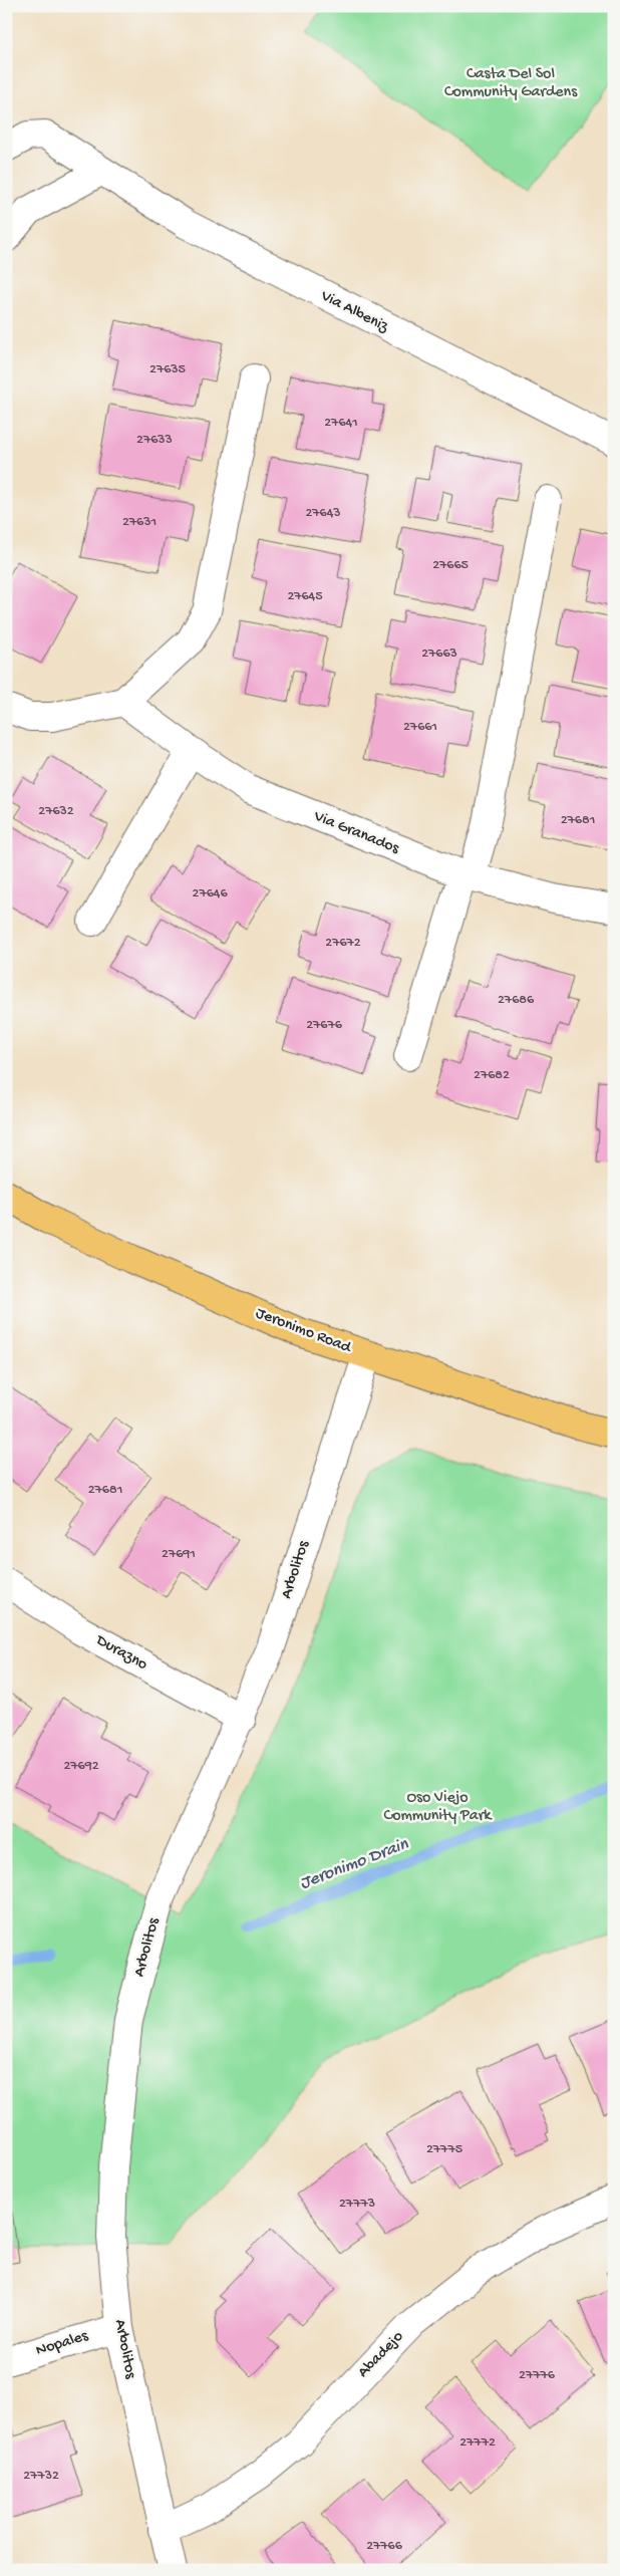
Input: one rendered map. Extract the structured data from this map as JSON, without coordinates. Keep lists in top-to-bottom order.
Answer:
{
  "streets": {
    "main road": ["Jeronimo Road"],
    "street": [
      "Via Albeniz",
      "Via Granados",
      "Arbolitos",
      "Durazno",
      "Nopales",
      "Abadejo"
    ]
  },
  "crossings": [
    ["Jeronimo Road", "Arbolitos"],
    ["Arbolitos", "Durazno"],
    ["Arbolitos", "Nopales"],
    ["Arbolitos", "Abadejo"]
  ],
  "water": ["Jeronimo Drain"],
  "parks": ["Casta Del Sol Community Gardens", "Oso Viejo Community Park"],
  "house_numbers": [
    "27635",
    "27641",
    "27633",
    "27643",
    "27631",
    "27665",
    "27645",
    "27663",
    "27661",
    "27632",
    "27681",
    "27646",
    "27672",
    "27686",
    "27676",
    "27682",
    "27681",
    "27691",
    "27692",
    "27775",
    "27773",
    "27776",
    "27772",
    "27732",
    "27766"
  ]
}
